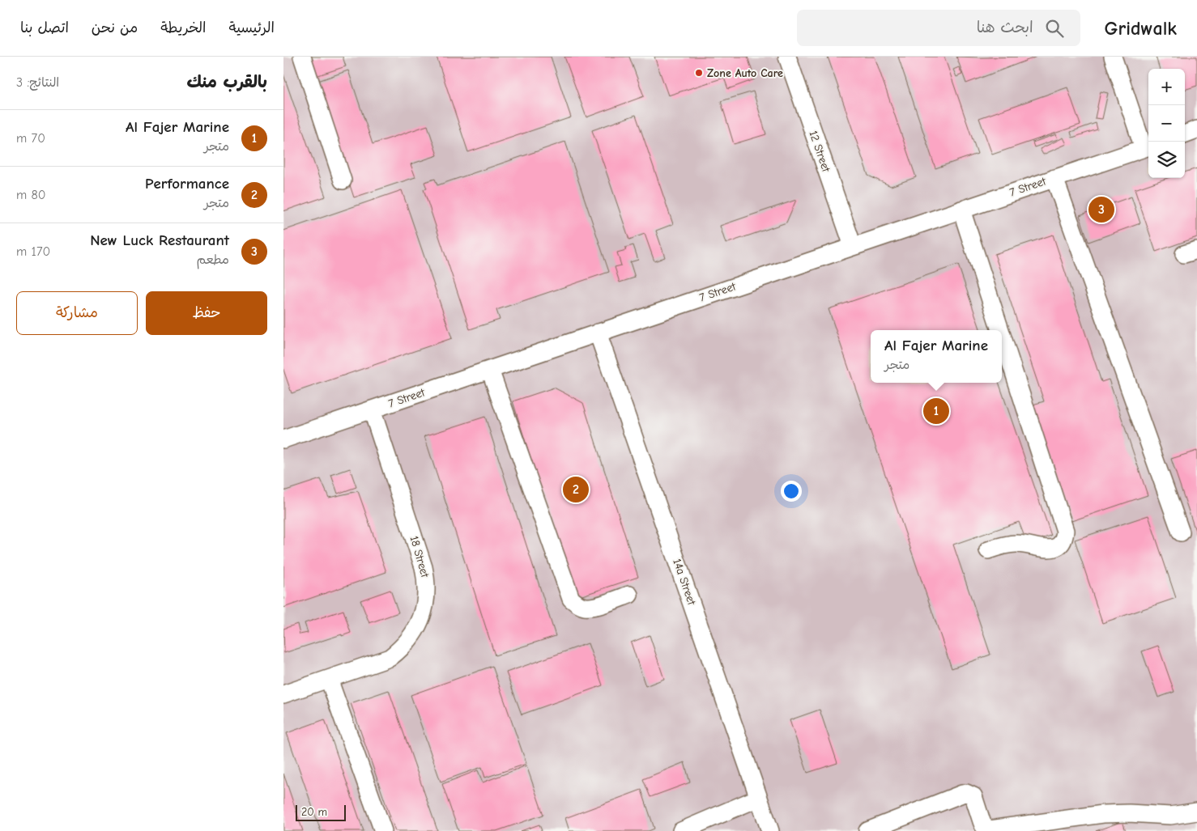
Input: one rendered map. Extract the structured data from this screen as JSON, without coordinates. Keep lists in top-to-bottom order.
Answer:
{
  "streets": {
    "lane": [
      "12 Street",
      "7 Street",
      "18 Street",
      "14a Street"
    ]
  },
  "crossings": [
    ["12 Street", "7 Street"],
    ["7 Street", "18 Street"],
    ["7 Street", "14a Street"]
  ],
  "places": ["Zone Auto Care"],
  "scale_bar": "20 m",
  "page": {
    "header": "Gridwalk",
    "search": "ابحث هنا",
    "nav": [
      "الرئيسية",
      "الخريطة",
      "من نحن",
      "اتصل بنا"
    ],
    "heading": ["بالقرب منك", "النتائج: 3"],
    "map_buttons": ["+", "−"],
    "list": [
      {
        "mark": "1",
        "name": "Al Fajer Marine",
        "note": "متجر",
        "value": "70 m"
      },
      {
        "mark": "2",
        "name": "Performance",
        "note": "متجر",
        "value": "80 m"
      },
      {
        "mark": "3",
        "name": "New Luck Restaurant",
        "note": "مطعم",
        "value": "170 m"
      }
    ],
    "pins": ["3", "1", "2"],
    "buttons": ["حفظ", "مشاركة"],
    "popup": ["Al Fajer Marine", "متجر"],
    "scale": "20 m"
  }
}
